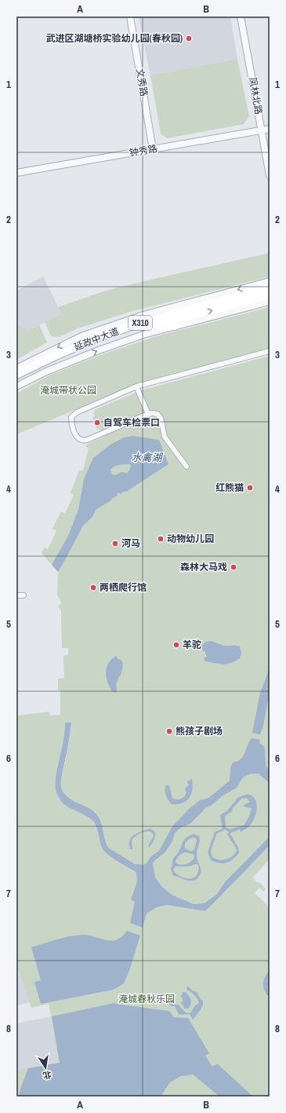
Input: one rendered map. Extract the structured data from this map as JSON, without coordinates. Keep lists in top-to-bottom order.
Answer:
{
  "streets": {
    "main road": ["X310", "延政中大道"],
    "street": ["文秀路", "凤林北路", "钟秀路"]
  },
  "crossings": [
    ["文秀路", "钟秀路"],
    ["凤林北路", "钟秀路"]
  ],
  "water": ["水禽湖"],
  "parks": ["淹城带状公园", "淹城春秋乐园"],
  "places": [
    "武进区湖塘桥实验幼儿园(春秋园)",
    "自驾车检票口",
    "红熊猫",
    "动物幼儿园",
    "河马",
    "森林大马戏",
    "两栖爬行馆",
    "羊驼",
    "熊孩子剧场"
  ],
  "north": "bottom",
  "grid": {
    "columns": ["A", "B"],
    "rows": [
      "1",
      "2",
      "3",
      "4",
      "5",
      "6",
      "7",
      "8"
    ]
  }
}
